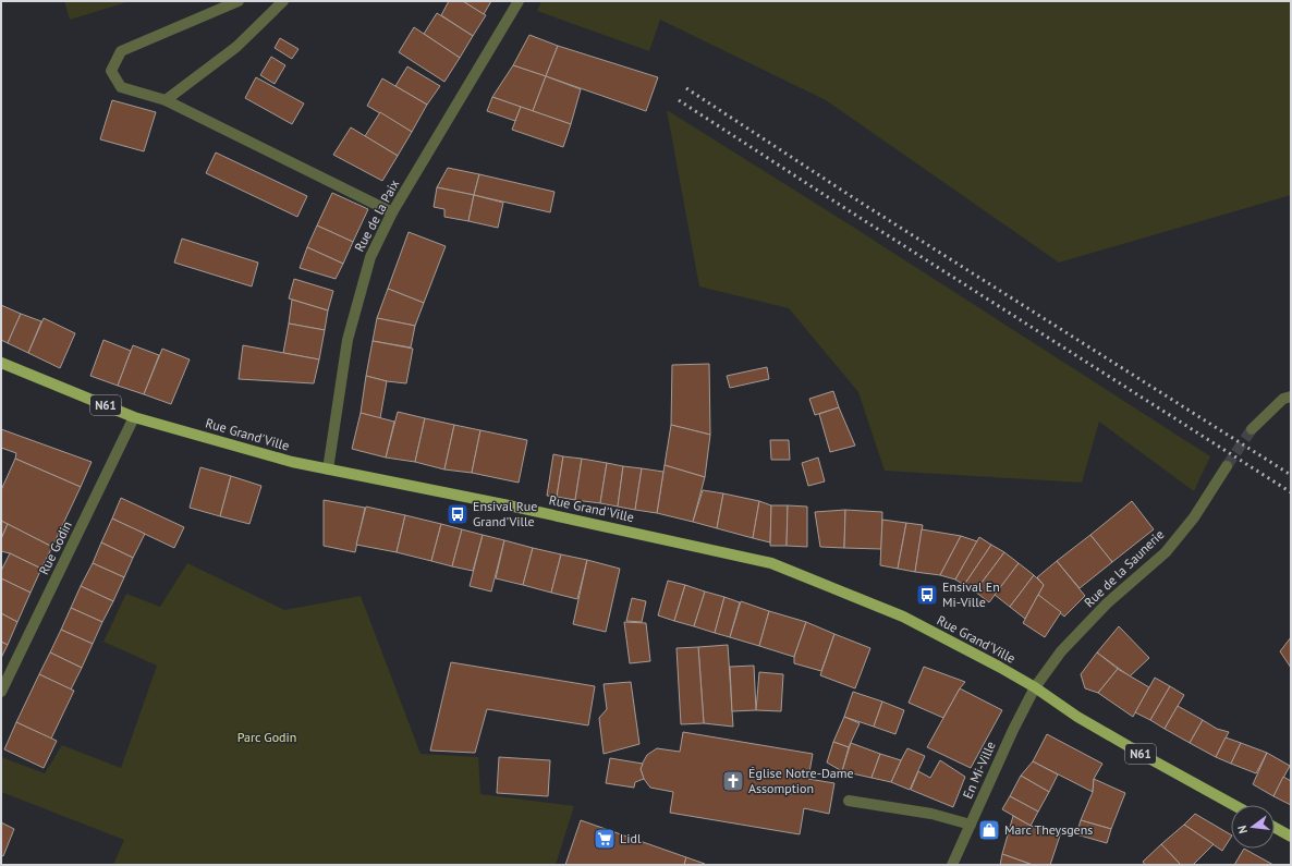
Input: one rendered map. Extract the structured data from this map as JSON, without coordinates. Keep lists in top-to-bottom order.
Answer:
{
  "streets": {
    "main road": ["N61", "Rue Grand'Ville"],
    "street": [
      "Rue de la Paix",
      "Rue Godin",
      "Rue de la Saunerie",
      "En Mi-Ville"
    ]
  },
  "crossings": [
    ["Rue de la Paix", "Rue Grand'Ville"],
    ["N61", "Rue Grand'Ville"],
    ["N61", "Rue de la Saunerie"],
    ["N61", "En Mi-Ville"],
    ["Rue Grand'Ville", "Rue Godin"],
    ["Rue Grand'Ville", "Rue de la Saunerie"],
    ["Rue Grand'Ville", "En Mi-Ville"],
    ["Rue de la Saunerie", "En Mi-Ville"]
  ],
  "parks": ["Parc Godin"],
  "places": {
    "bus stop": ["Ensival Rue Grand'Ville", "Ensival En Mi-Ville"],
    "church": ["Église Notre-Dame Assomption"],
    "shop": ["Marc Theysgens"],
    "supermarket": ["Lidl"]
  },
  "north": "left"
}
